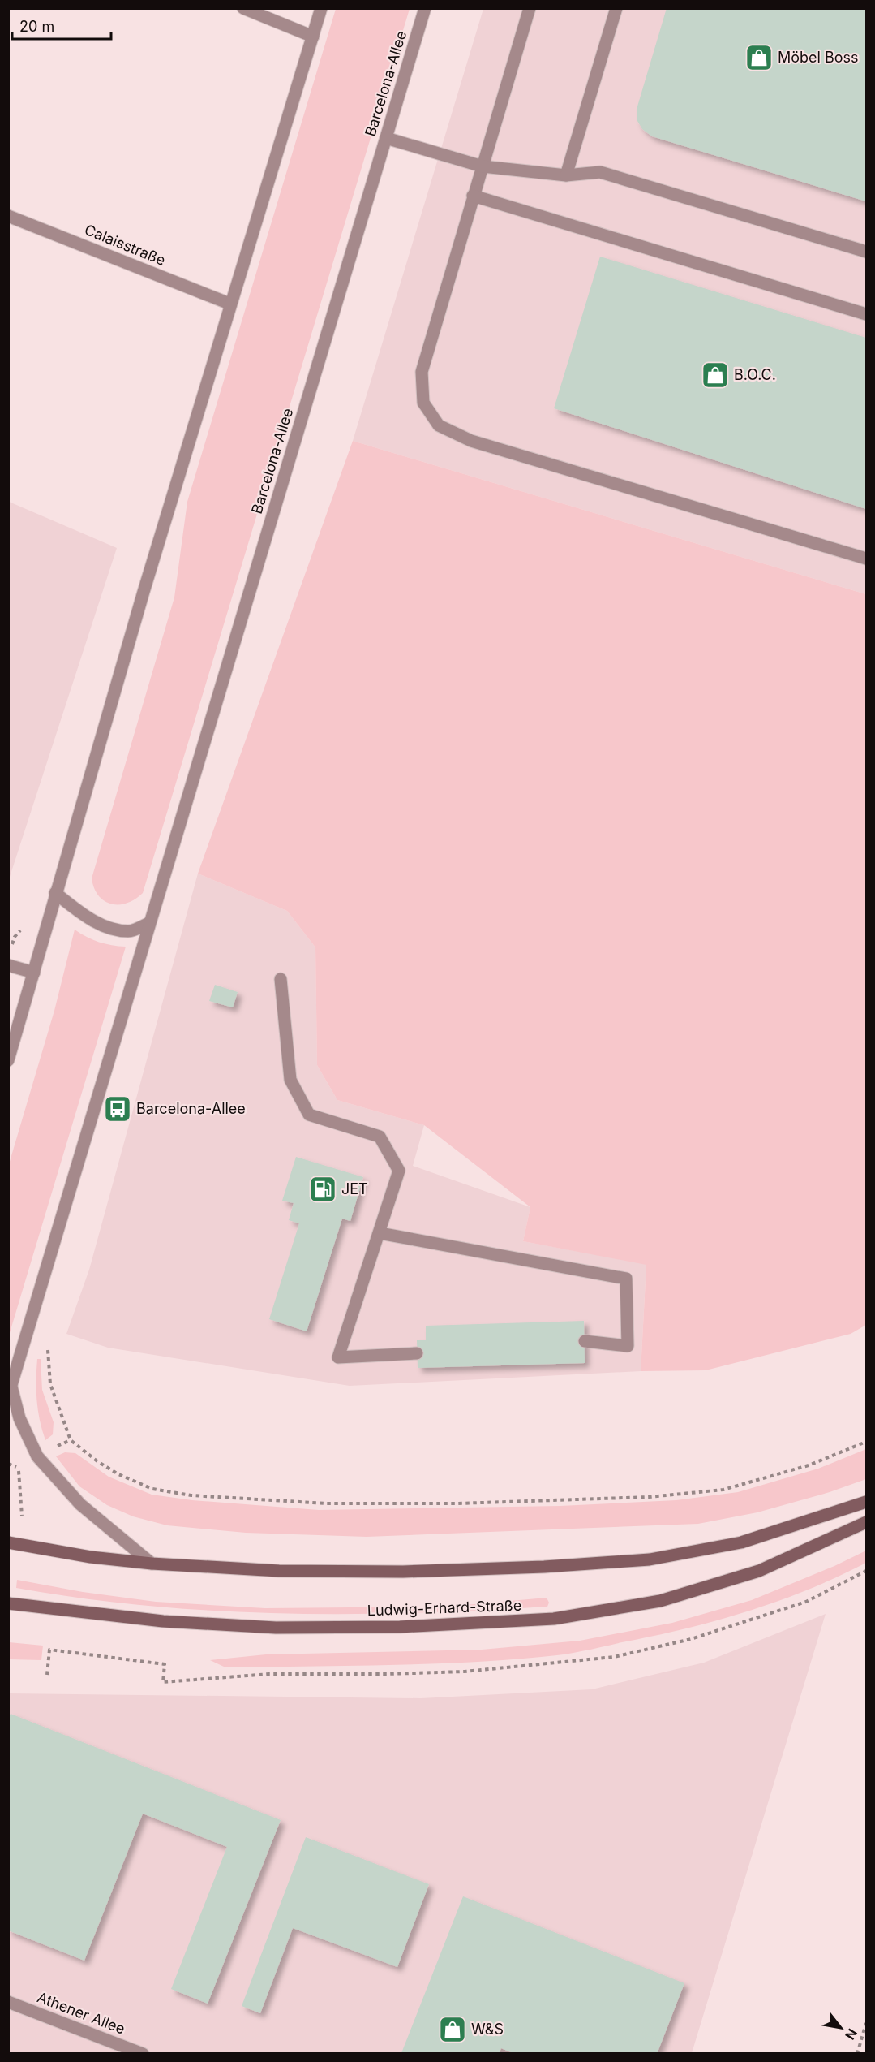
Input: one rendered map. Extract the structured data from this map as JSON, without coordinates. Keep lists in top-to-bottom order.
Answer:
{
  "streets": {
    "main road": ["Ludwig-Erhard-Straße"],
    "street": ["Barcelona-Allee", "Calaisstraße", "Athener Allee"]
  },
  "places": {
    "shop": ["Möbel Boss", "B.O.C.", "W&S"],
    "bus stop": ["Barcelona-Allee"],
    "fuel station": ["JET"]
  },
  "scale_bar": "20 m",
  "north": "bottom right"
}
